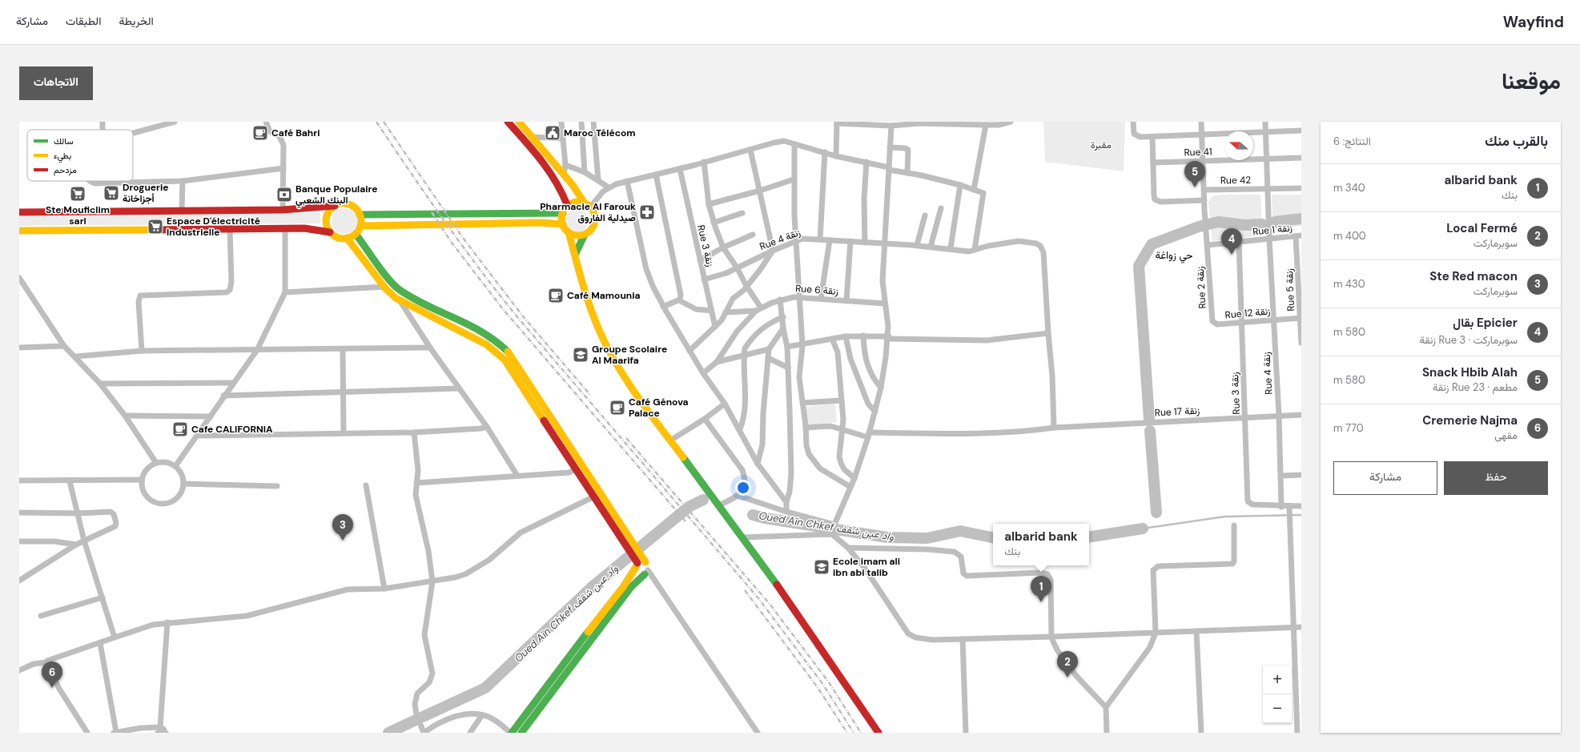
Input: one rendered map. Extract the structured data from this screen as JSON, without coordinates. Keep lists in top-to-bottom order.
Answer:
{
  "streets": {
    "street": [
      "Rue 41",
      "Rue 42",
      "Rue 1 زنقة",
      "Rue 4 زنقة",
      "Rue 3 زنقة",
      "Rue 2 زنقة",
      "Rue 6 زنقة",
      "Rue 5 زنقة",
      "Rue 12 زنقة",
      "Rue 17 زنقة"
    ]
  },
  "crossings": [
    ["Rue 41", "Rue 4 زنقة"],
    ["Rue 41", "Rue 2 زنقة"],
    ["Rue 42", "Rue 4 زنقة"],
    ["Rue 42", "Rue 2 زنقة"],
    ["Rue 1 زنقة", "Rue 4 زنقة"],
    ["Rue 1 زنقة", "Rue 3 زنقة"],
    ["Rue 1 زنقة", "Rue 2 زنقة"],
    ["Rue 1 زنقة", "Rue 5 زنقة"],
    ["Rue 4 زنقة", "Rue 3 زنقة"],
    ["Rue 4 زنقة", "Rue 12 زنقة"],
    ["Rue 4 زنقة", "Rue 17 زنقة"],
    ["Rue 3 زنقة", "Rue 12 زنقة"],
    ["Rue 3 زنقة", "Rue 17 زنقة"],
    ["Rue 2 زنقة", "Rue 12 زنقة"],
    ["Rue 5 زنقة", "Rue 12 زنقة"]
  ],
  "districts": ["حي زواغة"],
  "water": ["Oued Aïn Chkef واد عين شقف"],
  "parks": ["مقبرة"],
  "places": {
    "cafe": [
      "Café Bahri",
      "Café Mamounia",
      "Café Génova Palace",
      "Cafe CALIFORNIA"
    ],
    "public building": ["Maroc Télécom"],
    "supermarket": ["Droguerie أجزاخانة", "Ste Mouficlim sarl", "Espace D'électricité Industrielle"],
    "bank": ["Banque Populaire البنك الشعبي"],
    "pharmacy": ["Pharmacie Al Farouk صيدلية الفاروق"],
    "school or university": ["Groupe Scolaire Al Maarifa", "Ecole imam ali ibn abi talib"]
  },
  "legend": ["سالك", "بطيء", "مزدحم"],
  "north": "left",
  "page": {
    "header": "Wayfind",
    "nav": ["الخريطة", "الطبقات", "مشاركة"],
    "title": "موقعنا",
    "buttons": [
      "الاتجاهات",
      ["حفظ", "مشاركة"]
    ],
    "heading": ["بالقرب منك", "النتائج: 6"],
    "pins": [
      "5",
      "4",
      "3",
      "1",
      "2",
      "6"
    ],
    "list": [
      {
        "mark": "1",
        "name": "albarid bank",
        "note": "بنك",
        "value": "340 m"
      },
      {
        "mark": "2",
        "name": "Local Fermé",
        "note": "سوبرماركت",
        "value": "400 m"
      },
      {
        "mark": "3",
        "name": "Ste Red macon",
        "note": "سوبرماركت",
        "value": "430 m"
      },
      {
        "mark": "4",
        "name": "Epicier بقال",
        "note": "سوبرماركت · Rue 3 زنقة",
        "value": "580 m"
      },
      {
        "mark": "5",
        "name": "Snack Hbib Alah",
        "note": "مطعم · Rue 23 زنقة",
        "value": "580 m"
      },
      {
        "mark": "6",
        "name": "Cremerie Najma",
        "note": "مقهى",
        "value": "770 m"
      }
    ],
    "popup": ["albarid bank", "بنك"],
    "map_buttons": ["+", "−"]
  }
}
